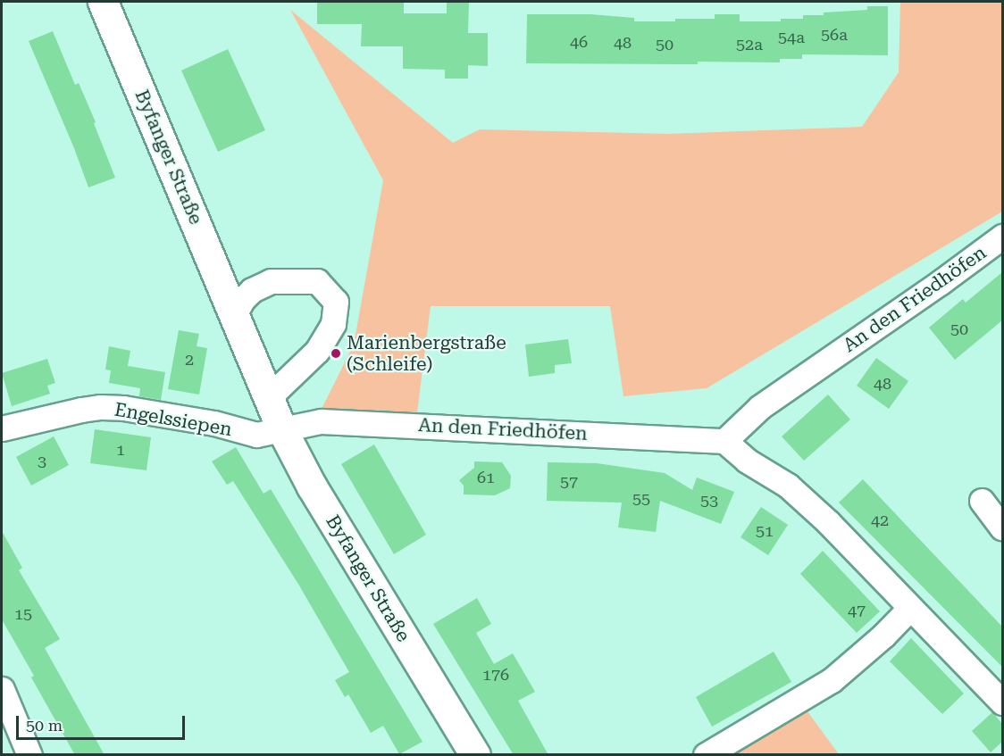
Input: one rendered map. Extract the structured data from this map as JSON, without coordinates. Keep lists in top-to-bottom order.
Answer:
{
  "streets": {
    "street": ["Byfanger Straße", "An den Friedhöfen", "Engelssiepen"]
  },
  "crossings": [
    ["Byfanger Straße", "An den Friedhöfen"],
    ["Byfanger Straße", "Engelssiepen"],
    ["An den Friedhöfen", "Engelssiepen"]
  ],
  "places": ["Marienbergstraße (Schleife)"],
  "house_numbers": [
    "56a",
    "54a",
    "46",
    "48",
    "50",
    "52a",
    "50",
    "2",
    "48",
    "1",
    "3",
    "61",
    "57",
    "55",
    "53",
    "42",
    "51",
    "47",
    "15",
    "176"
  ],
  "scale_bar": "50 m"
}
